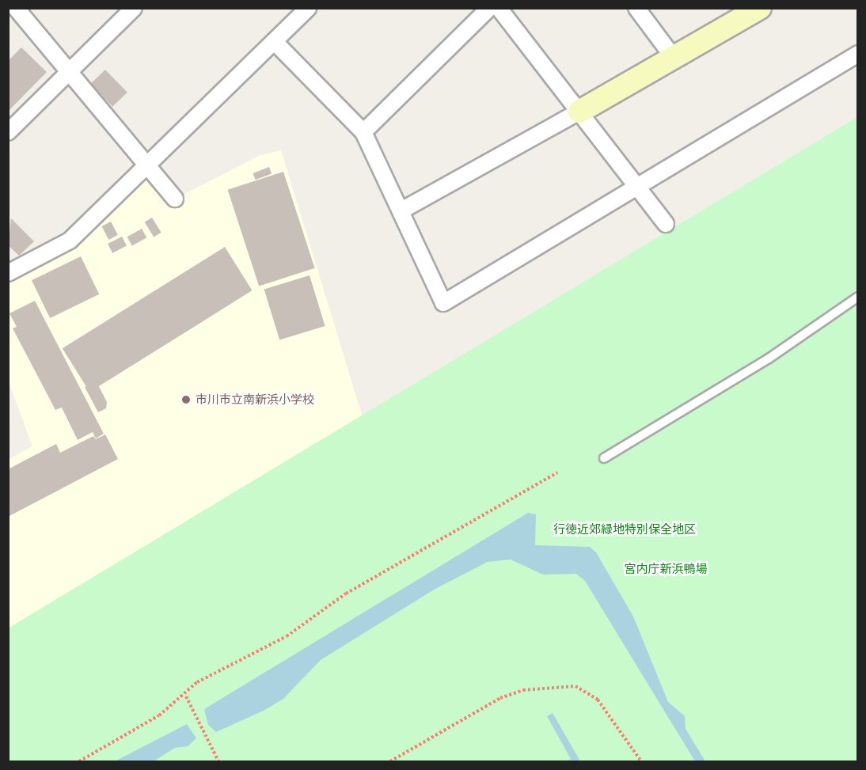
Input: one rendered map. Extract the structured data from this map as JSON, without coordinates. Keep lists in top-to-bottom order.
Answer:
{
  "parks": ["行徳近郊緑地特別保全地区", "宮内庁新浜鴨場"],
  "places": ["市川市立南新浜小学校"]
}
